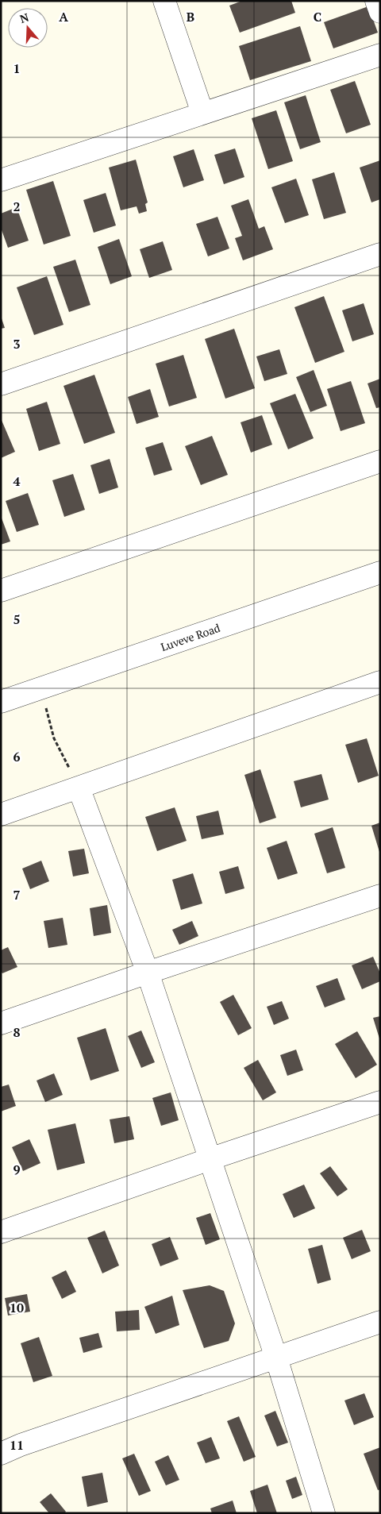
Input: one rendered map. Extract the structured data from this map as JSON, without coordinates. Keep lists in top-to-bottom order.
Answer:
{
  "streets": {
    "street": ["Luveve Road"]
  },
  "north": "top",
  "grid": {
    "columns": ["A", "B", "C"],
    "rows": [
      "1",
      "2",
      "3",
      "4",
      "5",
      "6",
      "7",
      "8",
      "9",
      "10",
      "11"
    ]
  }
}
